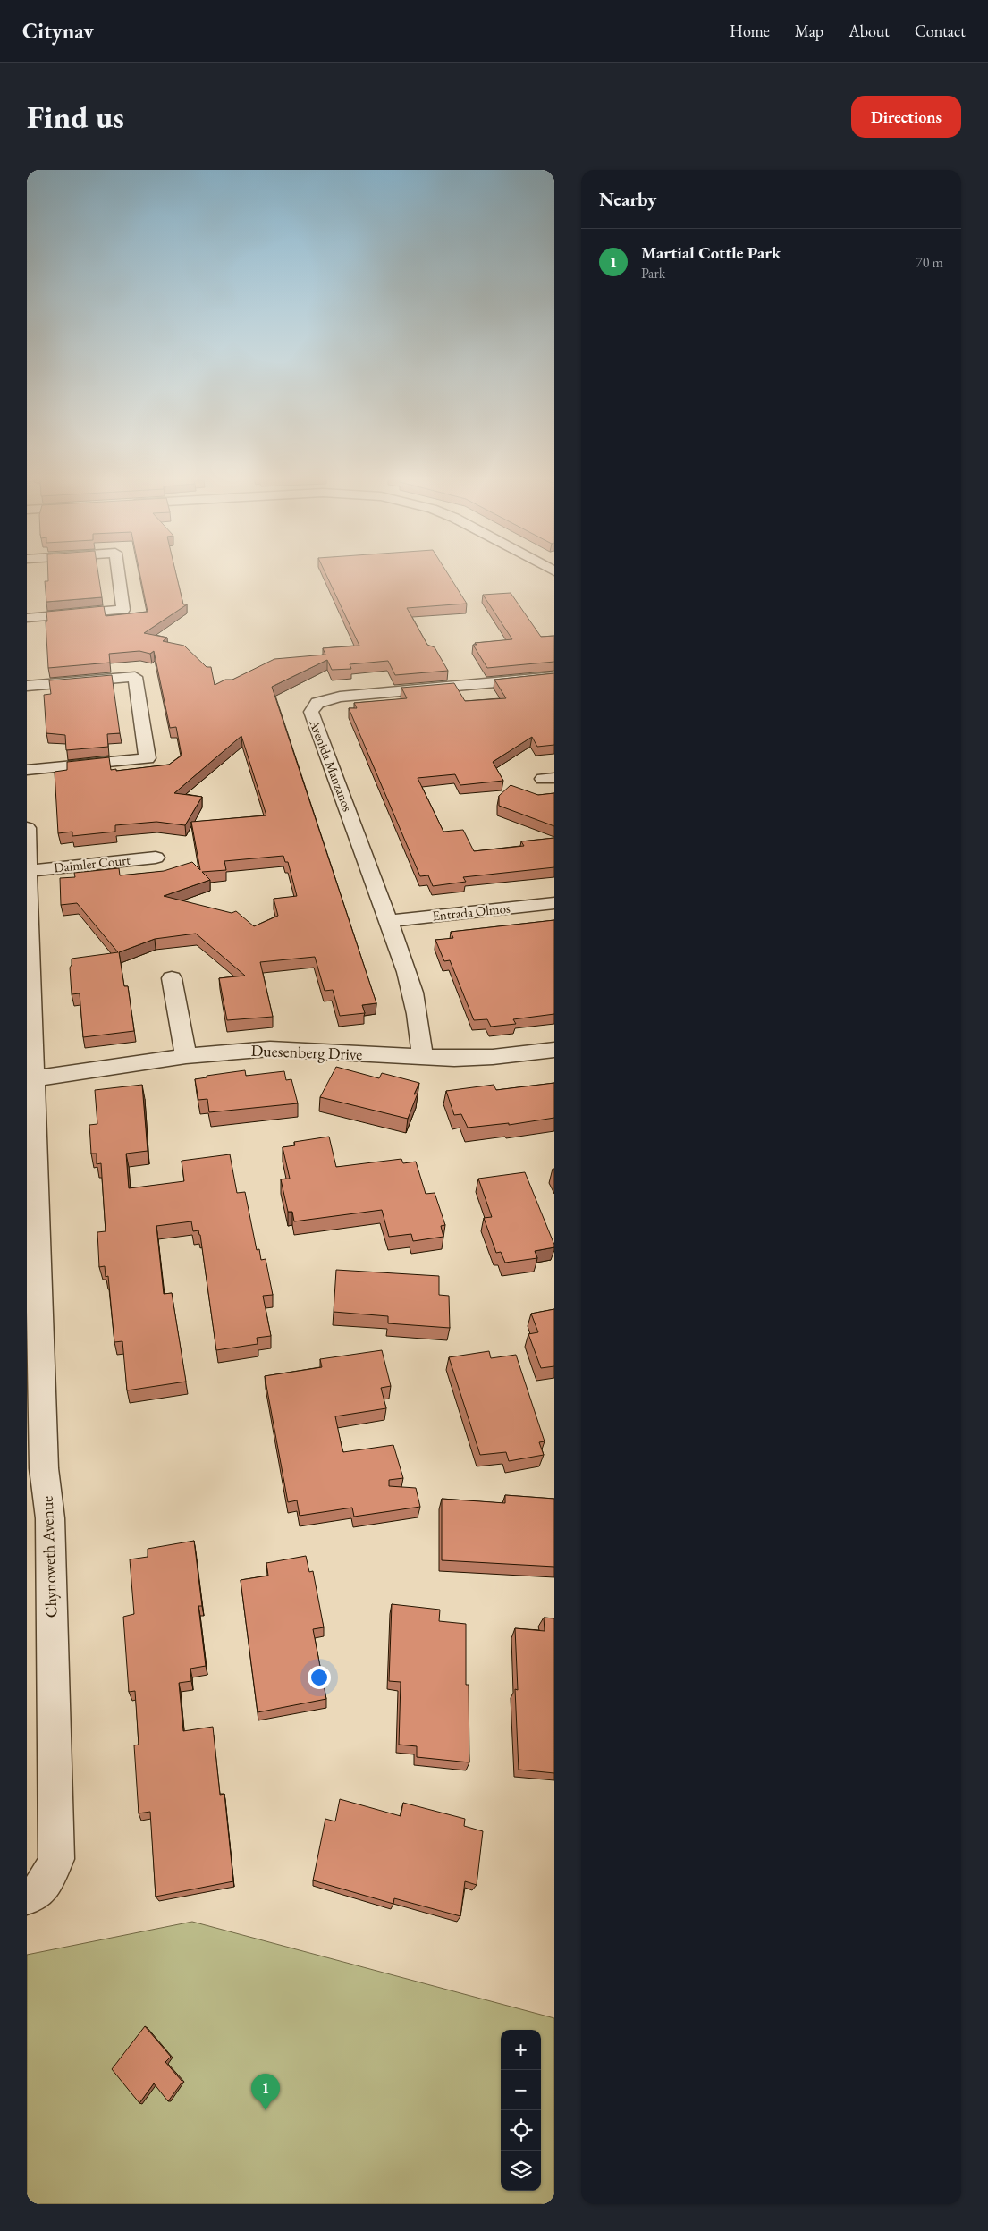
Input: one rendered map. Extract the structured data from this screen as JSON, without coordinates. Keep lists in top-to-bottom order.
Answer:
{
  "streets": {
    "street": [
      "Avenida Manzanos",
      "Daimler Court",
      "Entrada Olmos",
      "Duesenberg Drive",
      "Chynoweth Avenue"
    ]
  },
  "crossings": [
    ["Avenida Manzanos", "Entrada Olmos"],
    ["Avenida Manzanos", "Duesenberg Drive"],
    ["Daimler Court", "Chynoweth Avenue"],
    ["Duesenberg Drive", "Chynoweth Avenue"]
  ],
  "page": {
    "header": "Citynav",
    "nav": [
      "Home",
      "Map",
      "About",
      "Contact"
    ],
    "buttons": "Directions",
    "title": "Find us",
    "heading": "Nearby",
    "list": [
      {
        "mark": "1",
        "name": "Martial Cottle Park",
        "note": "Park",
        "value": "70 m"
      }
    ],
    "map_buttons": ["+", "−"],
    "pins": "1"
  }
}
